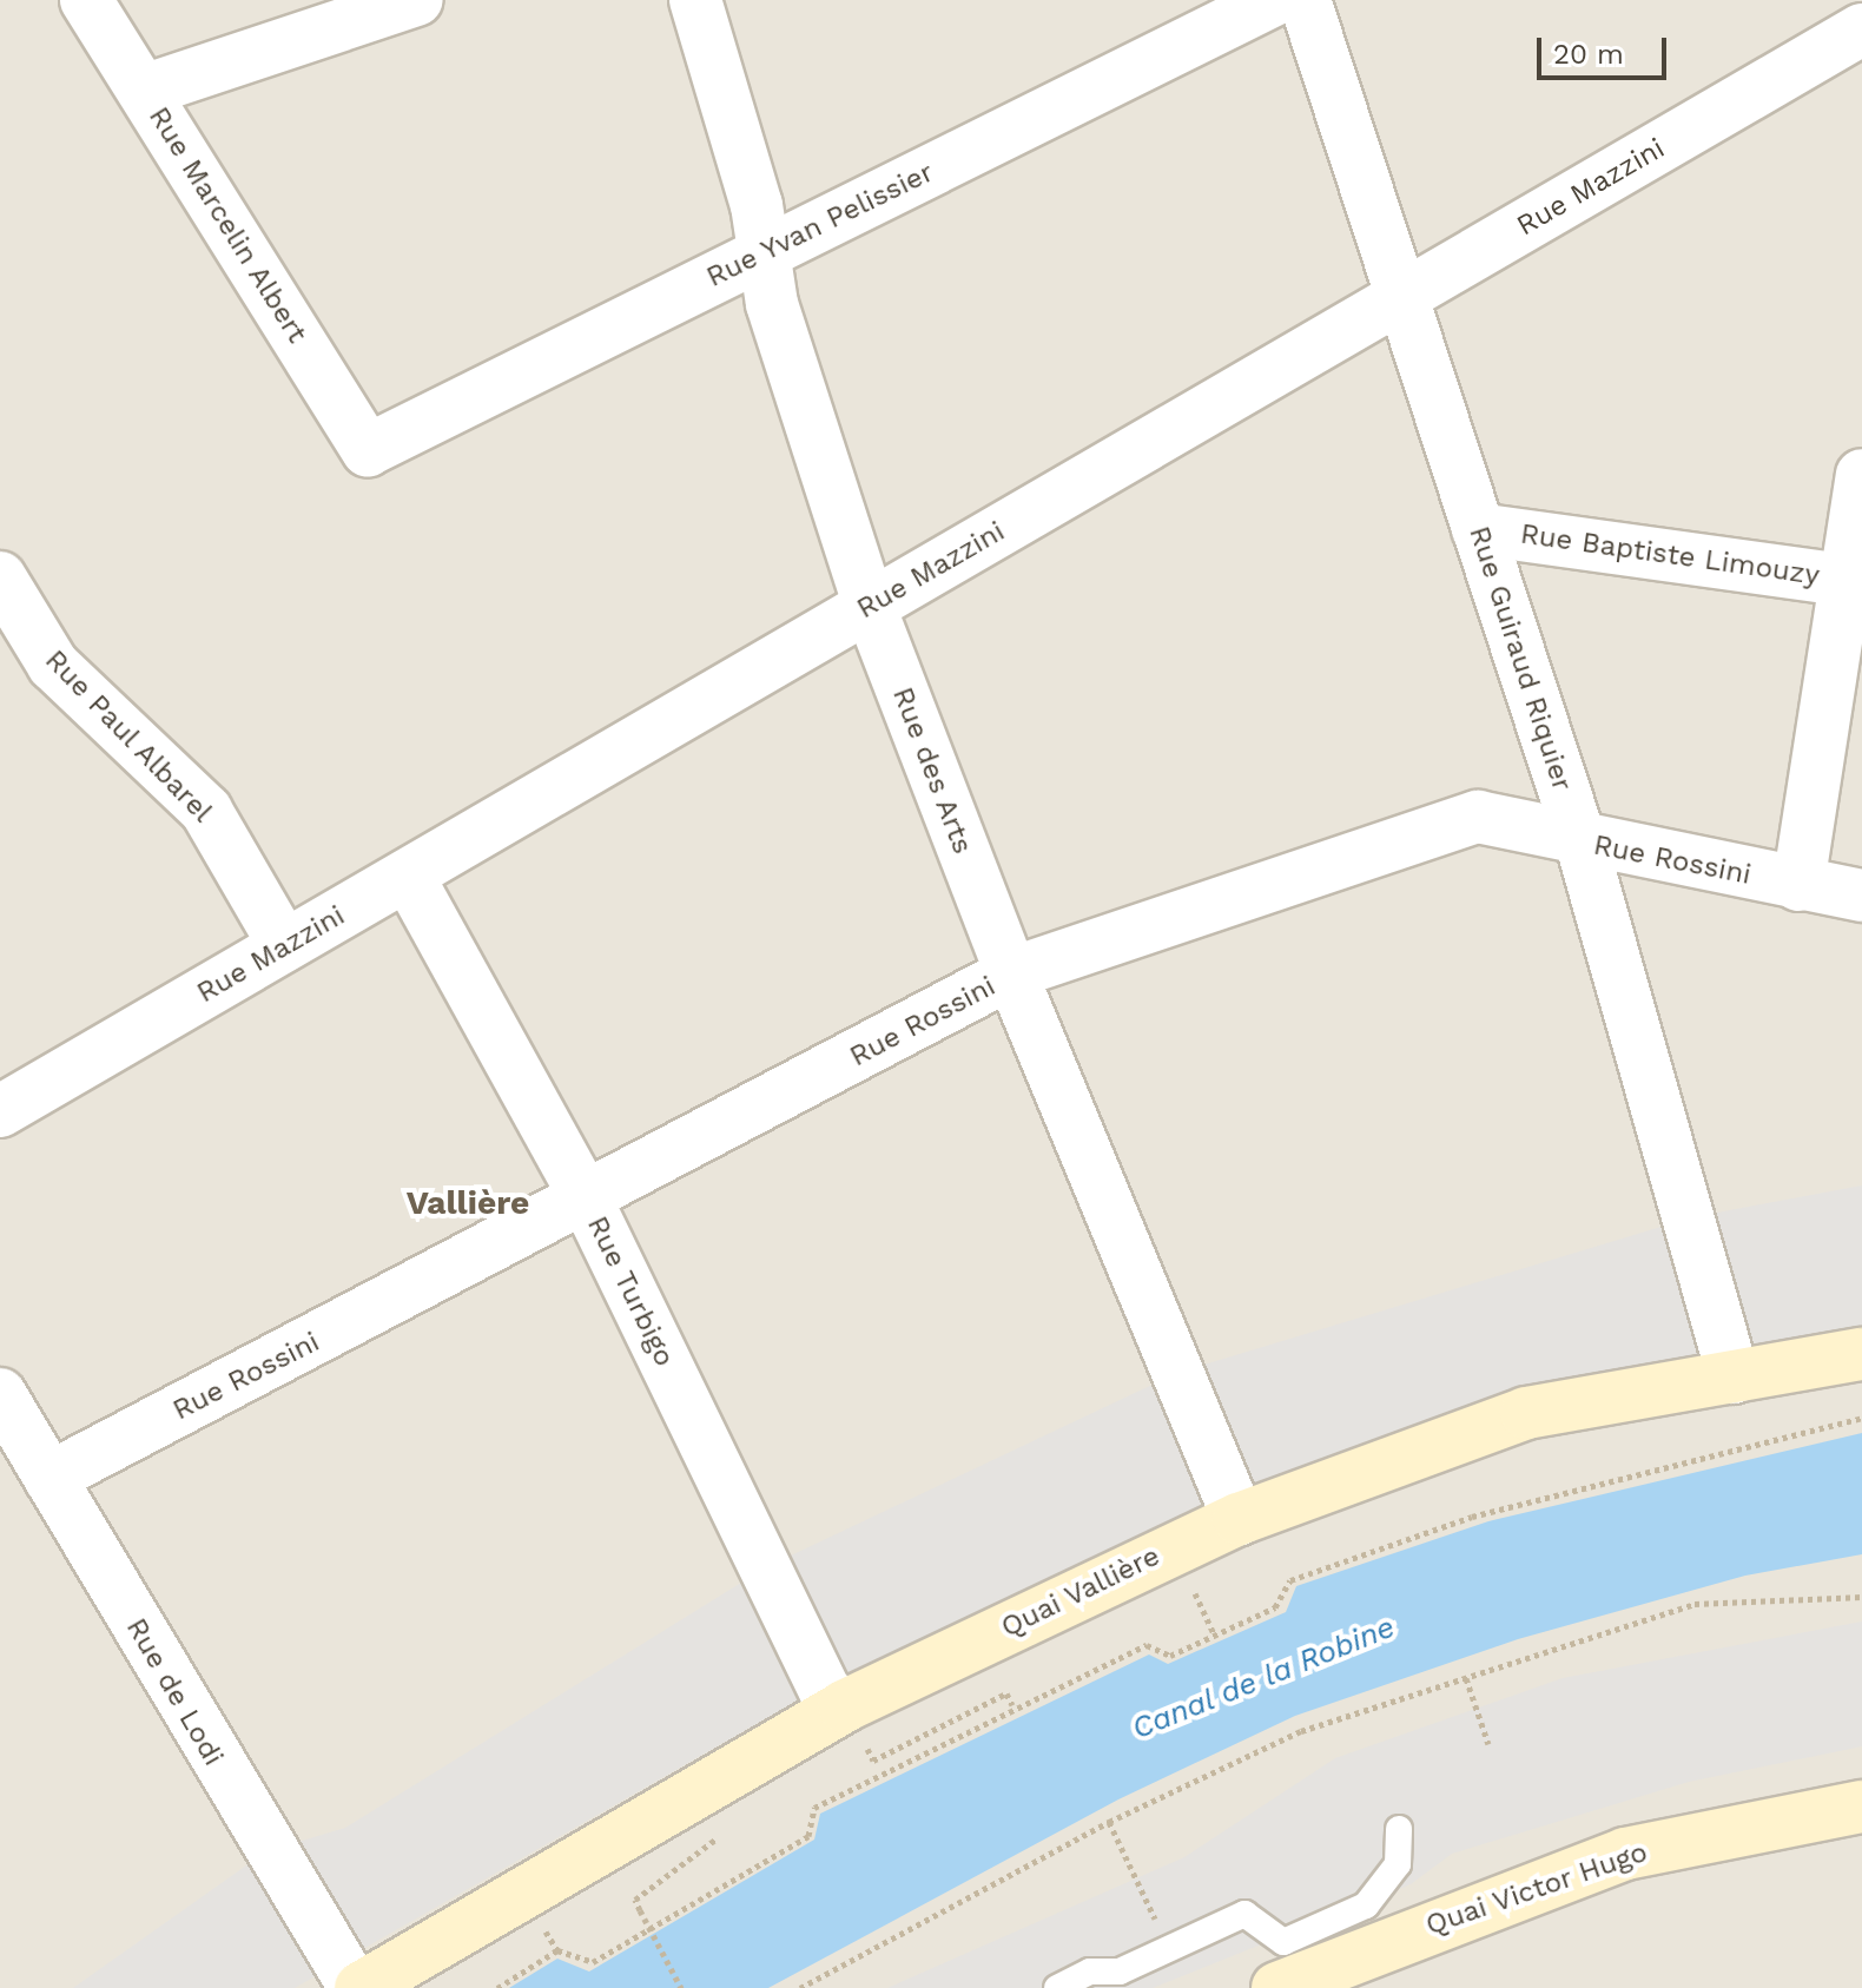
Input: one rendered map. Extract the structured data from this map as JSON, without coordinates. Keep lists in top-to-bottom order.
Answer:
{
  "streets": {
    "street": [
      "Rue Mazzini",
      "Rue Marcelin Albert",
      "Rue Yvan Pelissier",
      "Rue Baptiste Limouzy",
      "Rue Guiraud Riquier",
      "Rue Paul Albarel",
      "Rue des Arts",
      "Rue Rossini",
      "Rue Turbigo",
      "Quai Vallière",
      "Rue de Lodi",
      "Quai Victor Hugo"
    ]
  },
  "crossings": [
    ["Rue Mazzini", "Rue Guiraud Riquier"],
    ["Rue Mazzini", "Rue Paul Albarel"],
    ["Rue Mazzini", "Rue des Arts"],
    ["Rue Mazzini", "Rue Turbigo"],
    ["Rue Marcelin Albert", "Rue Yvan Pelissier"],
    ["Rue Yvan Pelissier", "Rue des Arts"],
    ["Rue Baptiste Limouzy", "Rue Guiraud Riquier"],
    ["Rue Guiraud Riquier", "Rue Rossini"],
    ["Rue Guiraud Riquier", "Quai Vallière"],
    ["Rue des Arts", "Rue Rossini"],
    ["Rue des Arts", "Quai Vallière"],
    ["Rue Rossini", "Rue Turbigo"],
    ["Rue Rossini", "Rue de Lodi"],
    ["Rue Turbigo", "Quai Vallière"],
    ["Quai Vallière", "Rue de Lodi"]
  ],
  "districts": ["Vallière"],
  "water": ["Canal de la Robine"],
  "scale_bar": "20 m"
}
